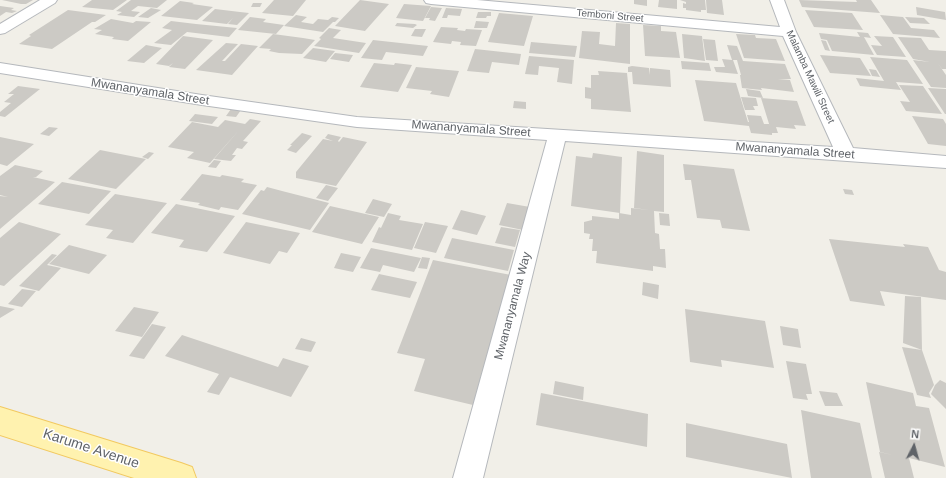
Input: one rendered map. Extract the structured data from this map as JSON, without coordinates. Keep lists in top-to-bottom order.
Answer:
{
  "streets": {
    "main road": ["Karume Avenue"],
    "street": [
      "Temboni Street",
      "Malamba Mawili Street",
      "Mwananyamala Street",
      "Mwananyamala Way"
    ]
  },
  "crossings": [
    ["Temboni Street", "Malamba Mawili Street"],
    ["Malamba Mawili Street", "Mwananyamala Street"],
    ["Mwananyamala Street", "Mwananyamala Way"]
  ],
  "north": "top"
}
